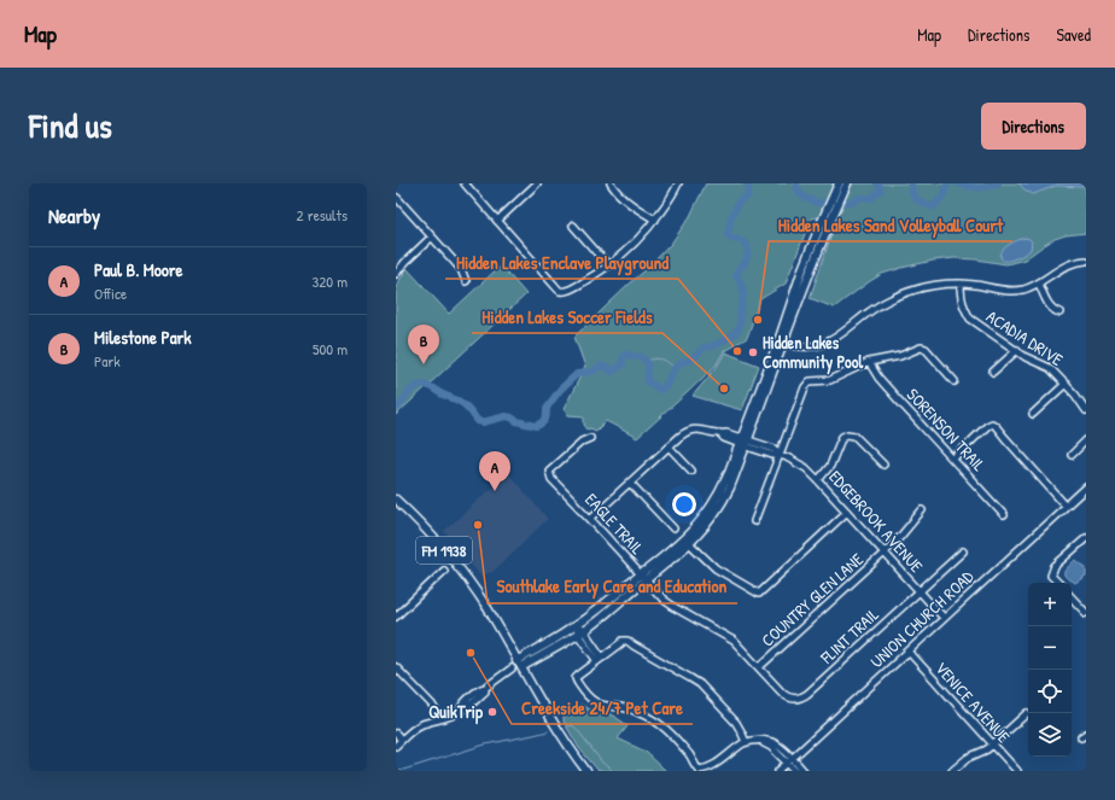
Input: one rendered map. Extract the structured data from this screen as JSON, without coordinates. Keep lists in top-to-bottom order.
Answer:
{
  "streets": {
    "main road": ["FM 1938"],
    "street": [
      "ACADIA DRIVE",
      "SORENSON TRAIL",
      "EDGEBROOK AVENUE",
      "EAGLE TRAIL",
      "COUNTRY GLEN LANE",
      "UNION CHURCH ROAD",
      "FLINT TRAIL",
      "VENICE AVENUE"
    ]
  },
  "crossings": [
    ["EDGEBROOK AVENUE", "EAGLE TRAIL"],
    ["EDGEBROOK AVENUE", "COUNTRY GLEN LANE"],
    ["EDGEBROOK AVENUE", "UNION CHURCH ROAD"],
    ["EDGEBROOK AVENUE", "FLINT TRAIL"],
    ["EAGLE TRAIL", "COUNTRY GLEN LANE"],
    ["EAGLE TRAIL", "FLINT TRAIL"],
    ["UNION CHURCH ROAD", "VENICE AVENUE"]
  ],
  "places": [
    "Hidden Lakes Sand Volleyball Court",
    "Hidden Lakes Enclave Playground",
    "Hidden Lakes Community Pool",
    "Hidden Lakes Soccer Fields",
    "Southlake Early Care and Education",
    "Creekside 24/7 Pet Care",
    "QuikTrip"
  ],
  "page": {
    "header": "Map",
    "nav": ["Map", "Directions", "Saved"],
    "title": "Find us",
    "buttons": "Directions",
    "heading": ["Nearby", "2 results"],
    "list": [
      {
        "mark": "A",
        "name": "Paul B. Moore",
        "note": "Office",
        "value": "320 m"
      },
      {
        "mark": "B",
        "name": "Milestone Park",
        "note": "Park",
        "value": "500 m"
      }
    ],
    "pins": ["B", "A"],
    "map_buttons": ["+", "−"]
  }
}
